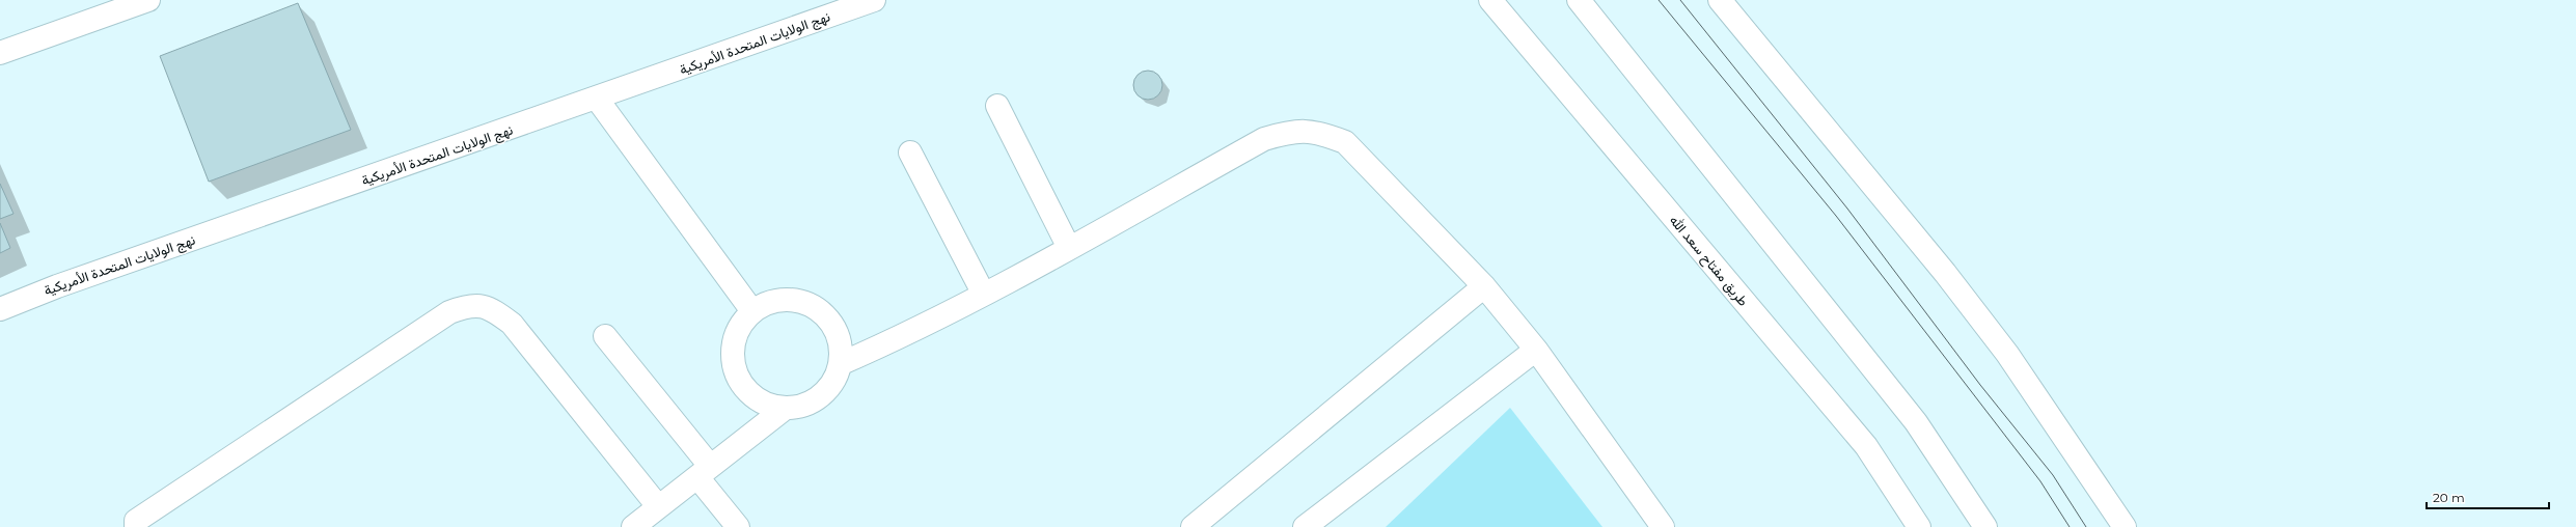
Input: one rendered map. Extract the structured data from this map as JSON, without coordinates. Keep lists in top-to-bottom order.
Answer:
{
  "streets": {
    "main road": ["نهج الولايات المتحدة الأمريكية", "طريق مفتاح سعد الله"]
  },
  "scale_bar": "20 m"
}
